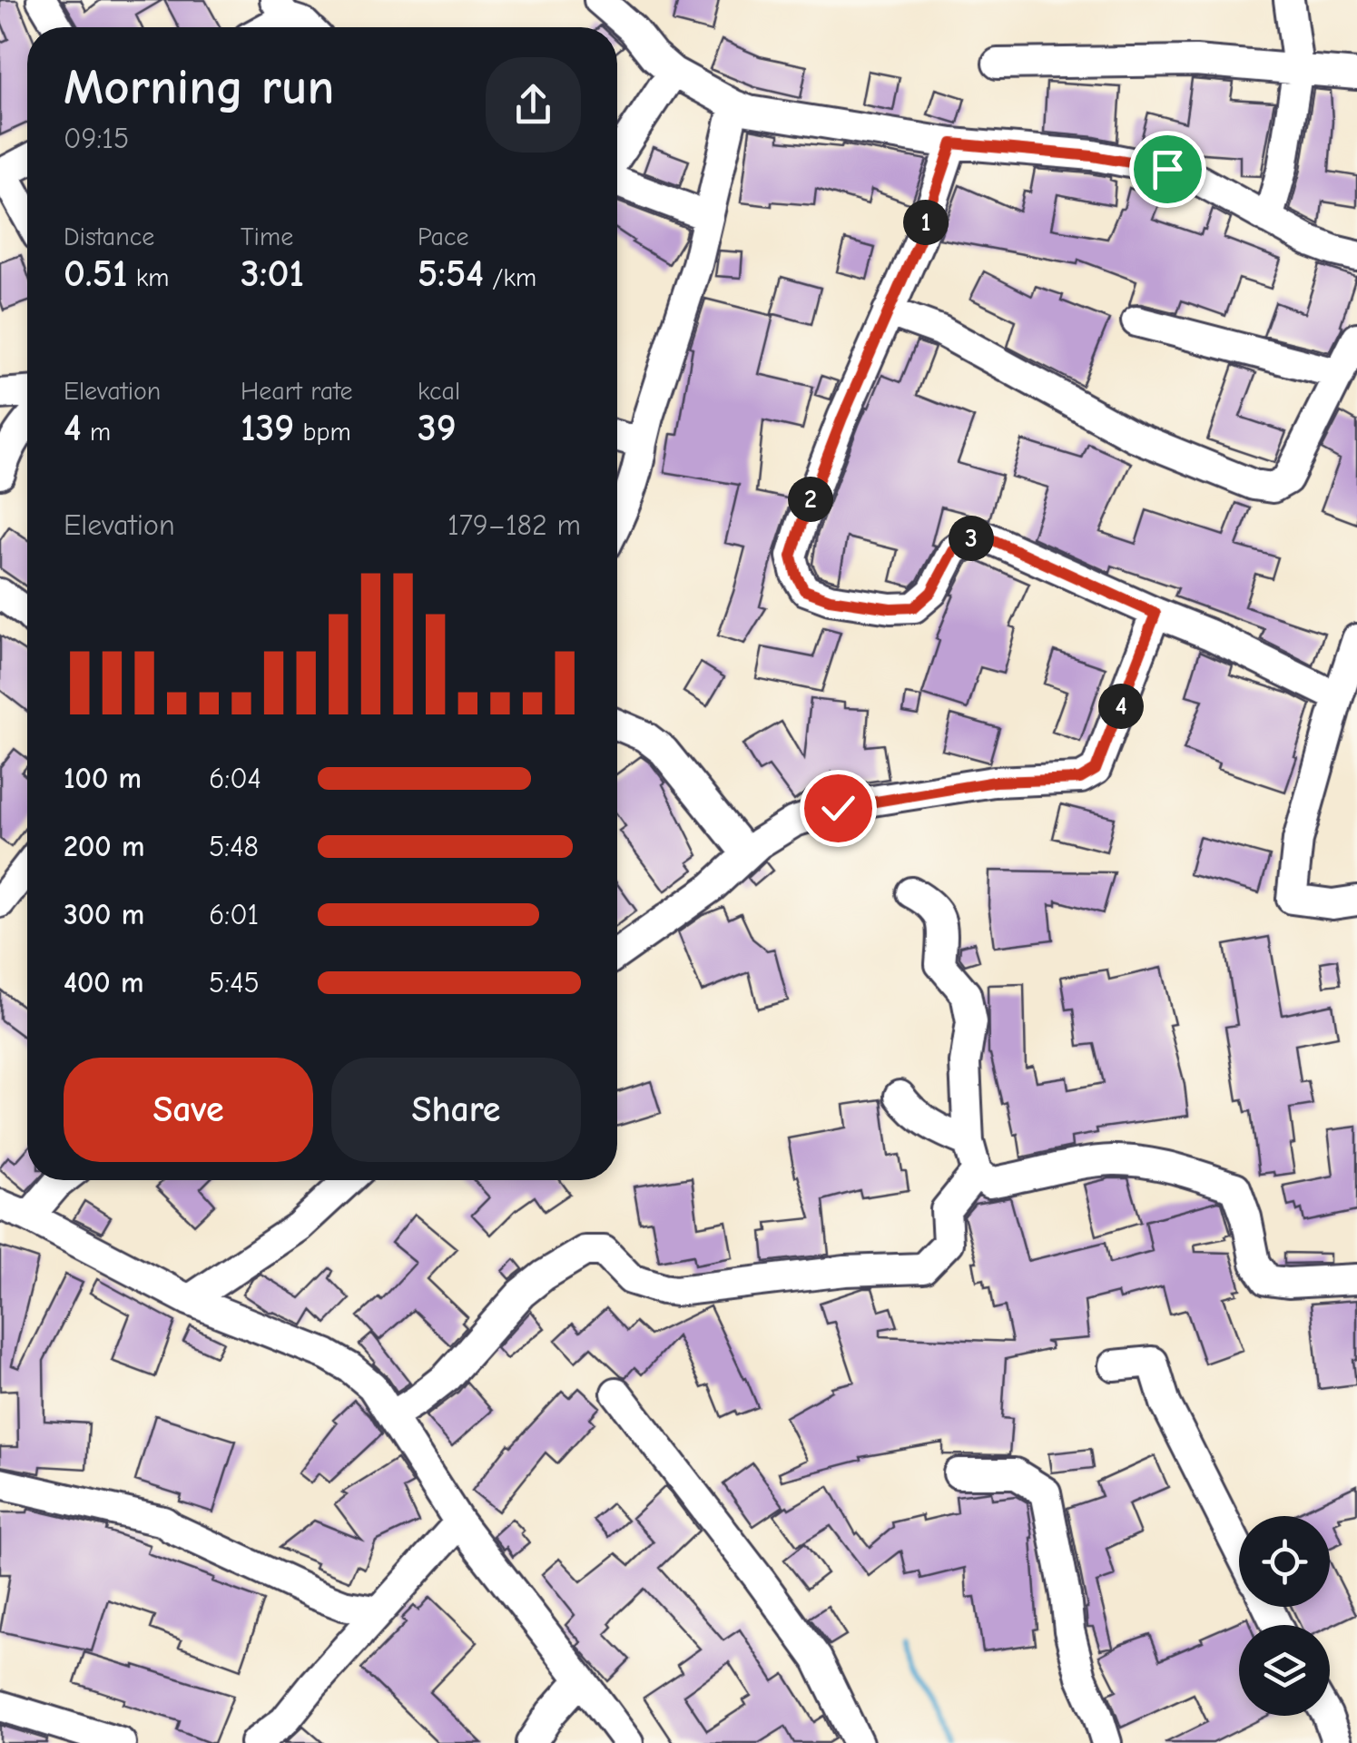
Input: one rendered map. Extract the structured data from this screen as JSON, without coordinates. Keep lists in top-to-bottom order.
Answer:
{
  "page": {
    "heading": ["Morning run", "09:15"],
    "stats": [
      ["Distance", "0.51 km"],
      ["Time", "3:01"],
      ["Pace", "5:54 /km"],
      ["Elevation", "4 m"],
      ["Heart rate", "139 bpm"],
      ["kcal", "39"]
    ],
    "pins": [
      "1",
      "2",
      "3",
      "4"
    ],
    "chart": ["Elevation", "179–182 m"],
    "list": [
      {
        "name": "100 m",
        "note": "6:04"
      },
      {
        "name": "200 m",
        "note": "5:48"
      },
      {
        "name": "300 m",
        "note": "6:01"
      },
      {
        "name": "400 m",
        "note": "5:45"
      }
    ],
    "buttons": ["Save", "Share"]
  }
}
